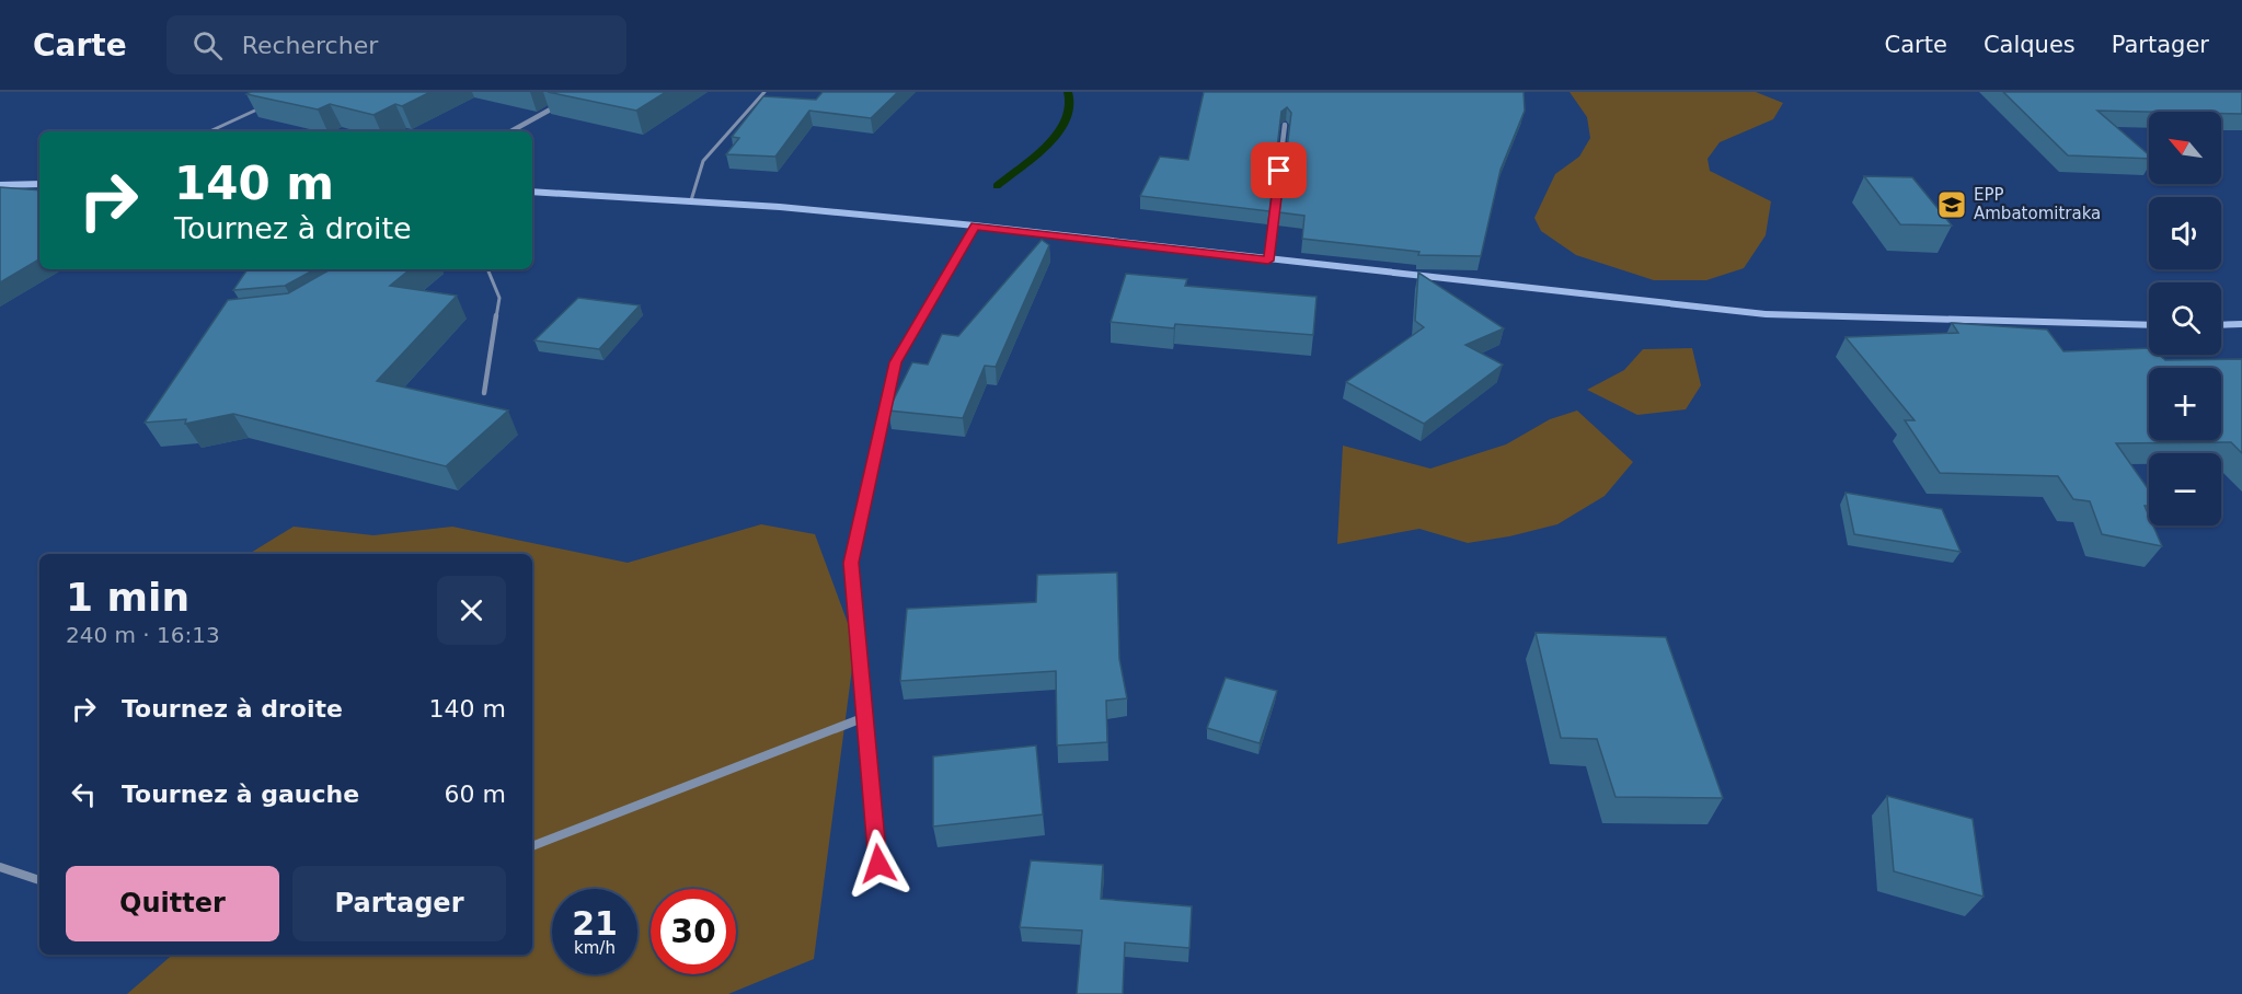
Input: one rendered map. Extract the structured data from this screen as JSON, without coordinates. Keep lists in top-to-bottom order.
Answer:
{
  "places": {
    "school or university": ["EPP Ambatomitraka"]
  },
  "north": "top left",
  "page": {
    "header": "Carte",
    "search": "Rechercher",
    "nav": ["Carte", "Calques", "Partager"],
    "map_buttons": ["+", "−"],
    "turn": ["140 m", "Tournez à droite"],
    "heading": ["1 min", "240 m · 16:13"],
    "list": [
      {
        "name": "Tournez à droite",
        "value": "140 m"
      },
      {
        "name": "Tournez à gauche",
        "value": "60 m"
      }
    ],
    "buttons": ["Quitter", "Partager"],
    "speed": "21 km/h",
    "limit": "30"
  }
}
